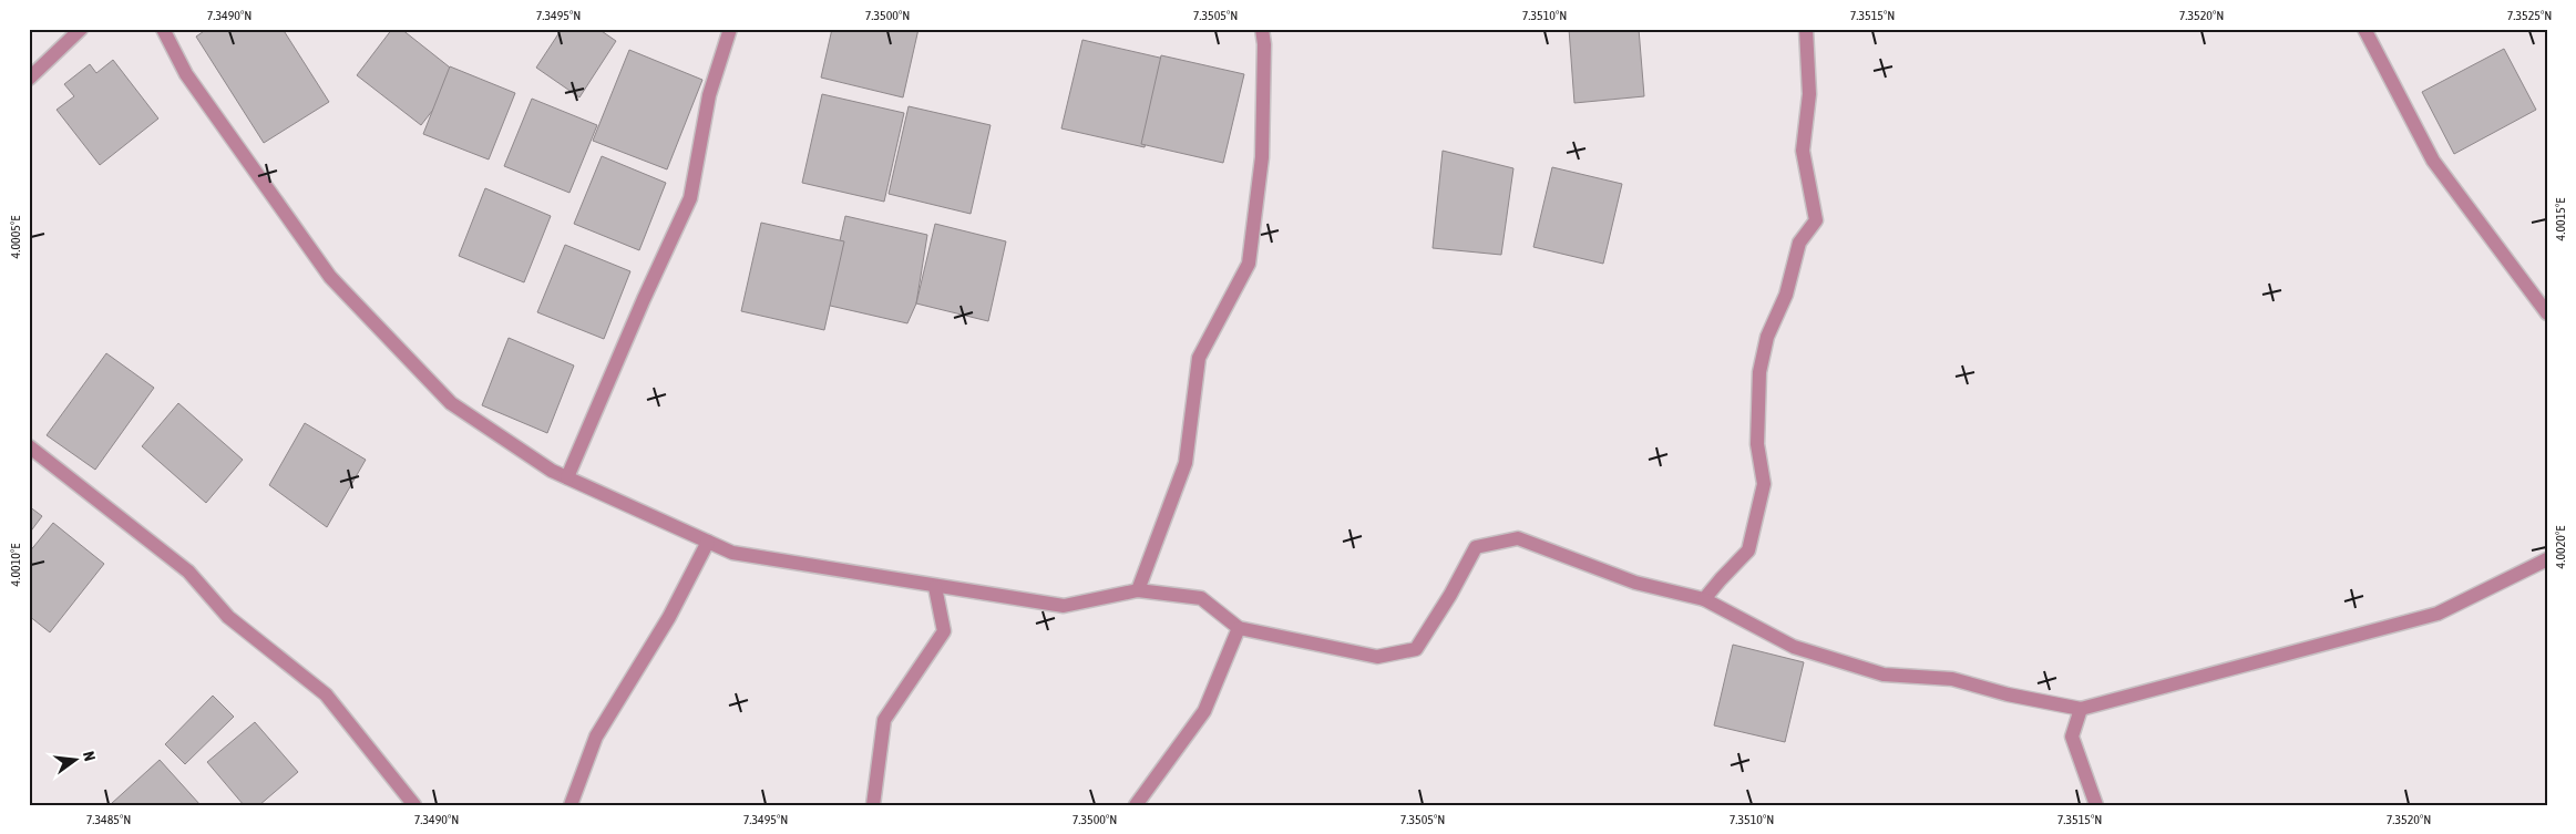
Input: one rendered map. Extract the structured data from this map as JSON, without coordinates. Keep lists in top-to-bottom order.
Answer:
{
  "north": "right",
  "coordinates": [
    "7.3490°N",
    "7.3495°N",
    "7.3500°N",
    "7.3505°N",
    "7.3510°N",
    "7.3515°N",
    "7.3520°N",
    "7.3525°N",
    "4.0015°E",
    "4.0005°E",
    "4.0020°E",
    "4.0010°E",
    "7.3485°N"
  ]
}
